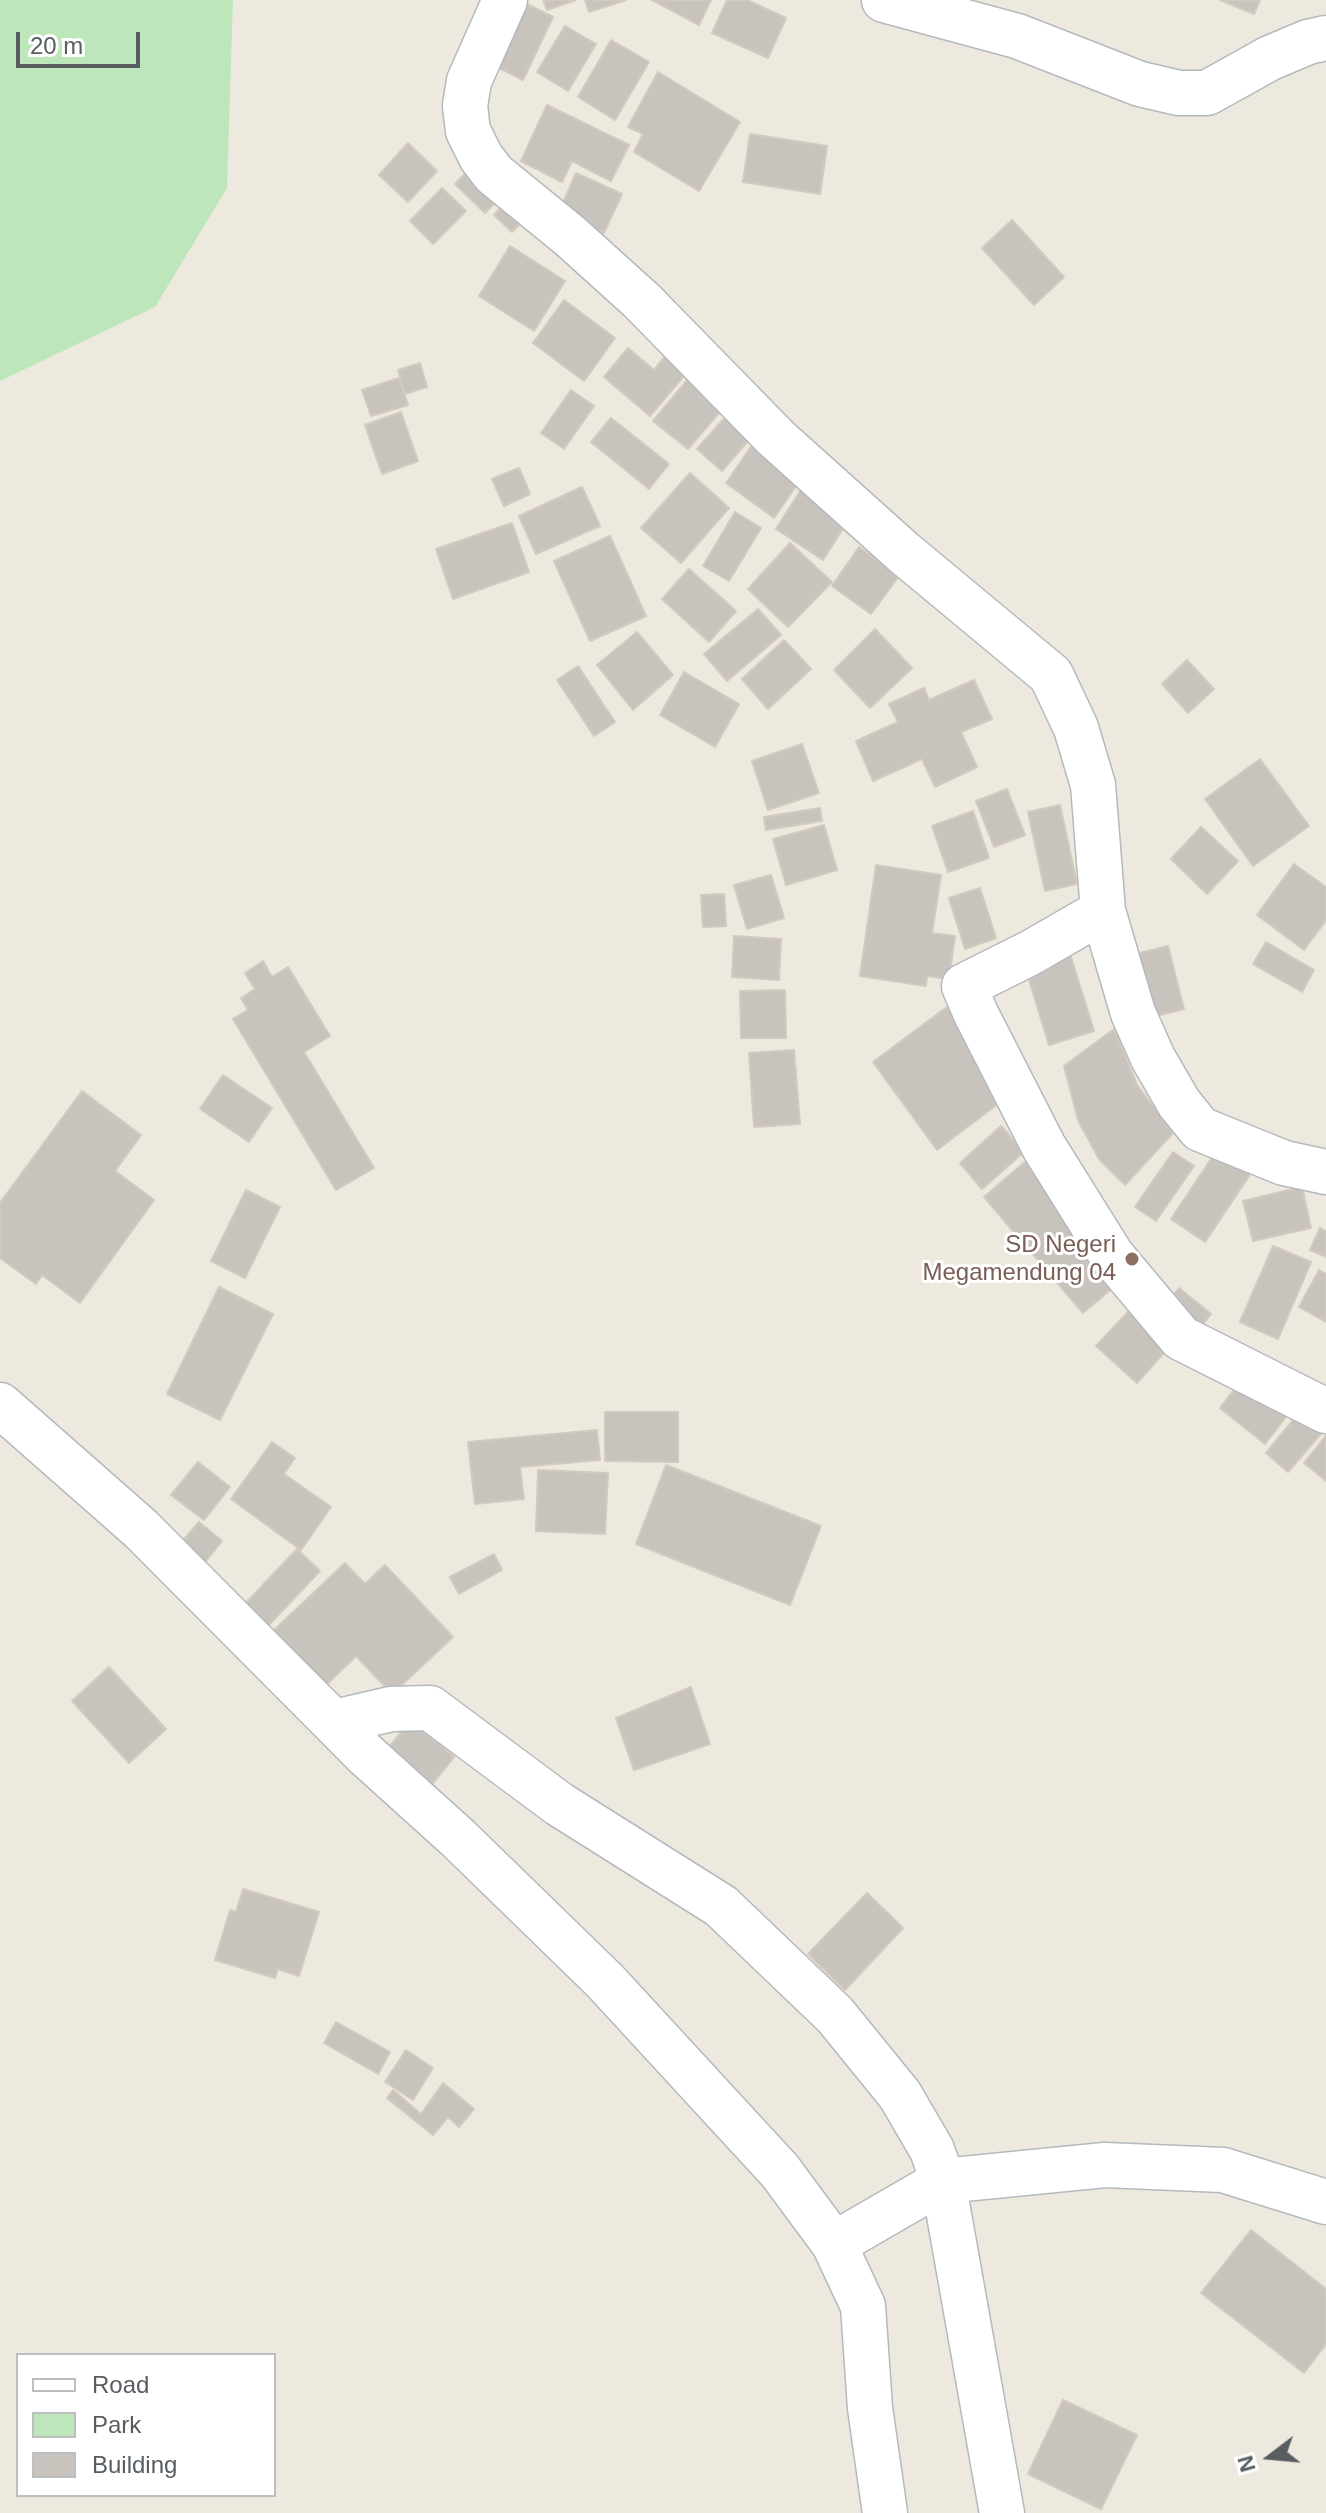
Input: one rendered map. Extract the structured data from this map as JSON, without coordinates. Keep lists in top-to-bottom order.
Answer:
{
  "places": ["SD Negeri Megamendung 04"],
  "legend": ["Road", "Park", "Building"],
  "scale_bar": "20 m",
  "north": "left"
}
